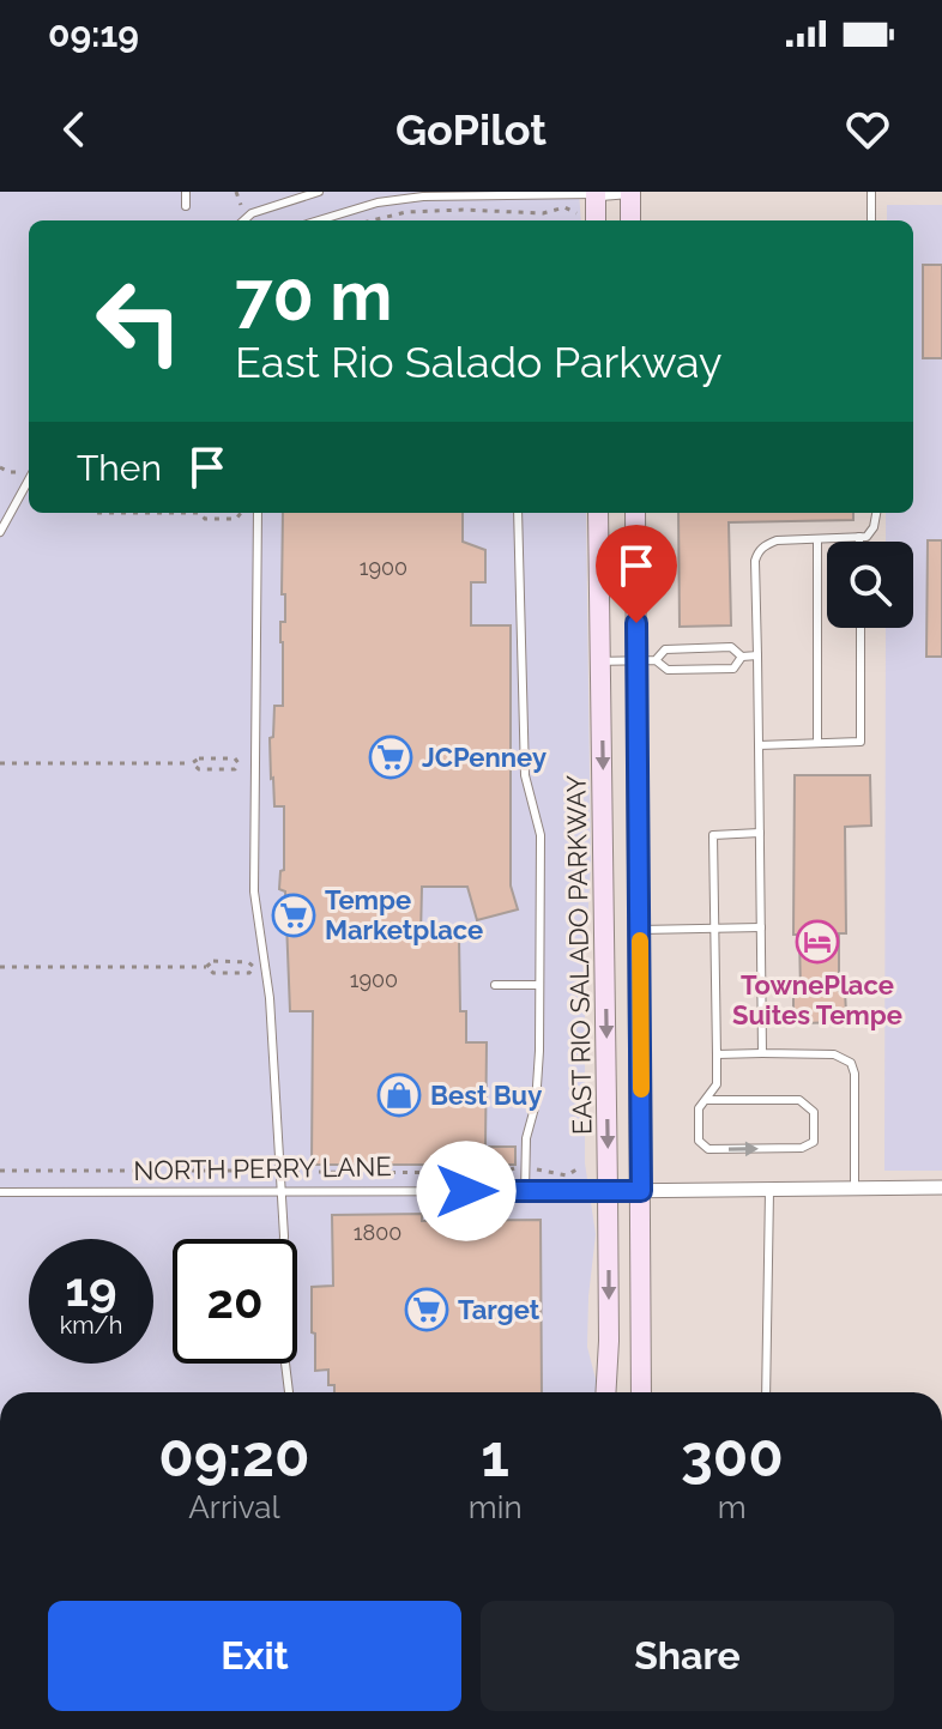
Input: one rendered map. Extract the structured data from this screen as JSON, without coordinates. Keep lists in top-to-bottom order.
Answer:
{
  "streets": {
    "main road": ["EAST RIO SALADO PARKWAY"],
    "street": ["NORTH PERRY LANE"]
  },
  "crossings": [
    ["EAST RIO SALADO PARKWAY", "NORTH PERRY LANE"]
  ],
  "places": {
    "supermarket": ["JCPenney", "Tempe Marketplace", "Target"],
    "hotel": ["TownePlace Suites Tempe"],
    "shop": ["Best Buy"]
  },
  "house_numbers": ["1900", "1900", "1800"],
  "page": {
    "status": "09:19",
    "header": "GoPilot",
    "turn": ["70 m", "East Rio Salado Parkway"],
    "then": "Then",
    "speed": "19 km/h",
    "limit": "20",
    "eta": [
      "09:20",
      "Arrival",
      "1",
      "min",
      "300",
      "m"
    ],
    "buttons": ["Exit", "Share"]
  }
}
